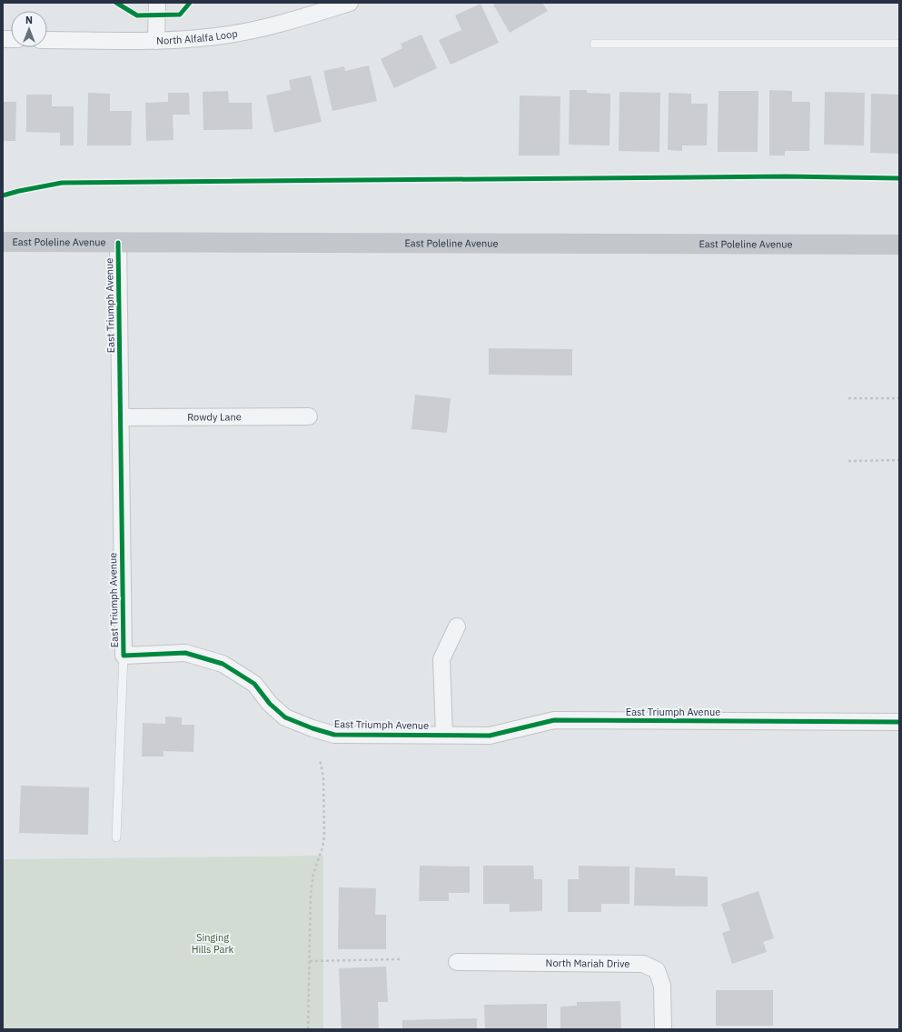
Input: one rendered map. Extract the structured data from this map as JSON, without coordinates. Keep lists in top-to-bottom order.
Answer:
{
  "streets": {
    "main road": ["East Poleline Avenue"],
    "street": [
      "North Alfalfa Loop",
      "East Triumph Avenue",
      "Rowdy Lane",
      "North Mariah Drive"
    ]
  },
  "crossings": [
    ["East Poleline Avenue", "East Triumph Avenue"],
    ["East Triumph Avenue", "Rowdy Lane"]
  ],
  "parks": ["Singing Hills Park"],
  "north": "top"
}
